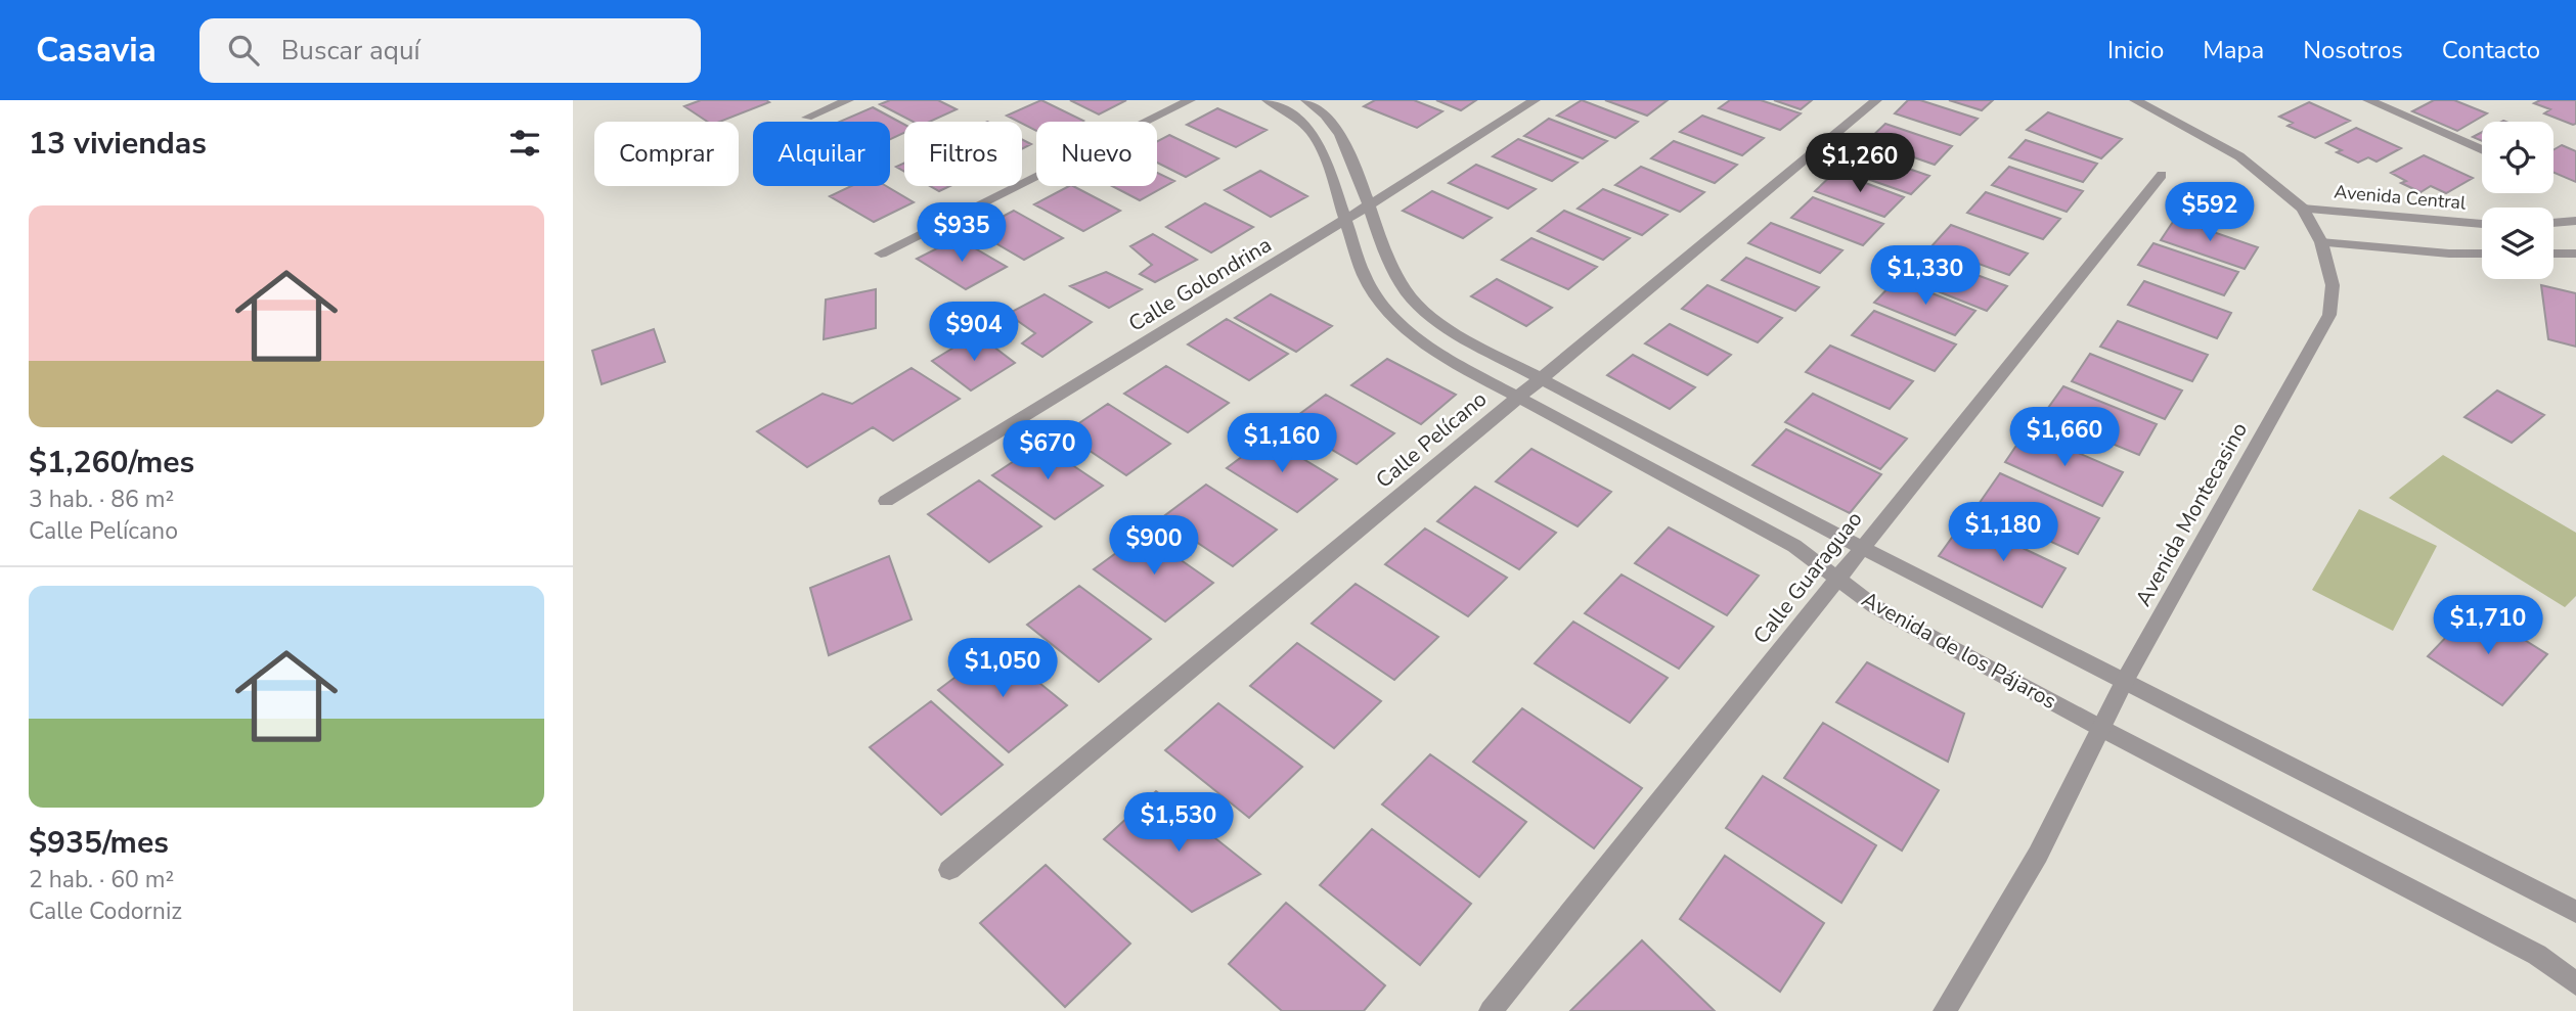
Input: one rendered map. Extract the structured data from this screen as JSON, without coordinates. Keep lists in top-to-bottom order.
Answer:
{
  "streets": {
    "street": [
      "Avenida Central",
      "Calle Golondrina",
      "Calle Pelícano",
      "Avenida Montecasino",
      "Calle Guaraguao",
      "Avenida de los Pájaros"
    ]
  },
  "crossings": [
    ["Avenida Central", "Avenida Montecasino"],
    ["Calle Golondrina", "Avenida de los Pájaros"],
    ["Calle Pelícano", "Avenida de los Pájaros"],
    ["Avenida Montecasino", "Avenida de los Pájaros"],
    ["Calle Guaraguao", "Avenida de los Pájaros"]
  ],
  "page": {
    "header": "Casavia",
    "search": "Buscar aquí",
    "nav": [
      "Inicio",
      "Mapa",
      "Nosotros",
      "Contacto"
    ],
    "heading": "13 viviendas",
    "chip": [
      "Comprar",
      "Alquilar",
      "Filtros",
      "Nuevo"
    ],
    "price": [
      "$1,260",
      "$592",
      "$935",
      "$1,330",
      "$904",
      "$1,660",
      "$1,160",
      "$670",
      "$1,180",
      "$900",
      "$1,710",
      "$1,050",
      "$1,530"
    ],
    "list": [
      {
        "name": "$1,260/mes",
        "note": "3 hab. · 86 m² · Calle Pelícano"
      },
      {
        "name": "$935/mes",
        "note": "2 hab. · 60 m² · Calle Codorniz"
      }
    ]
  }
}
